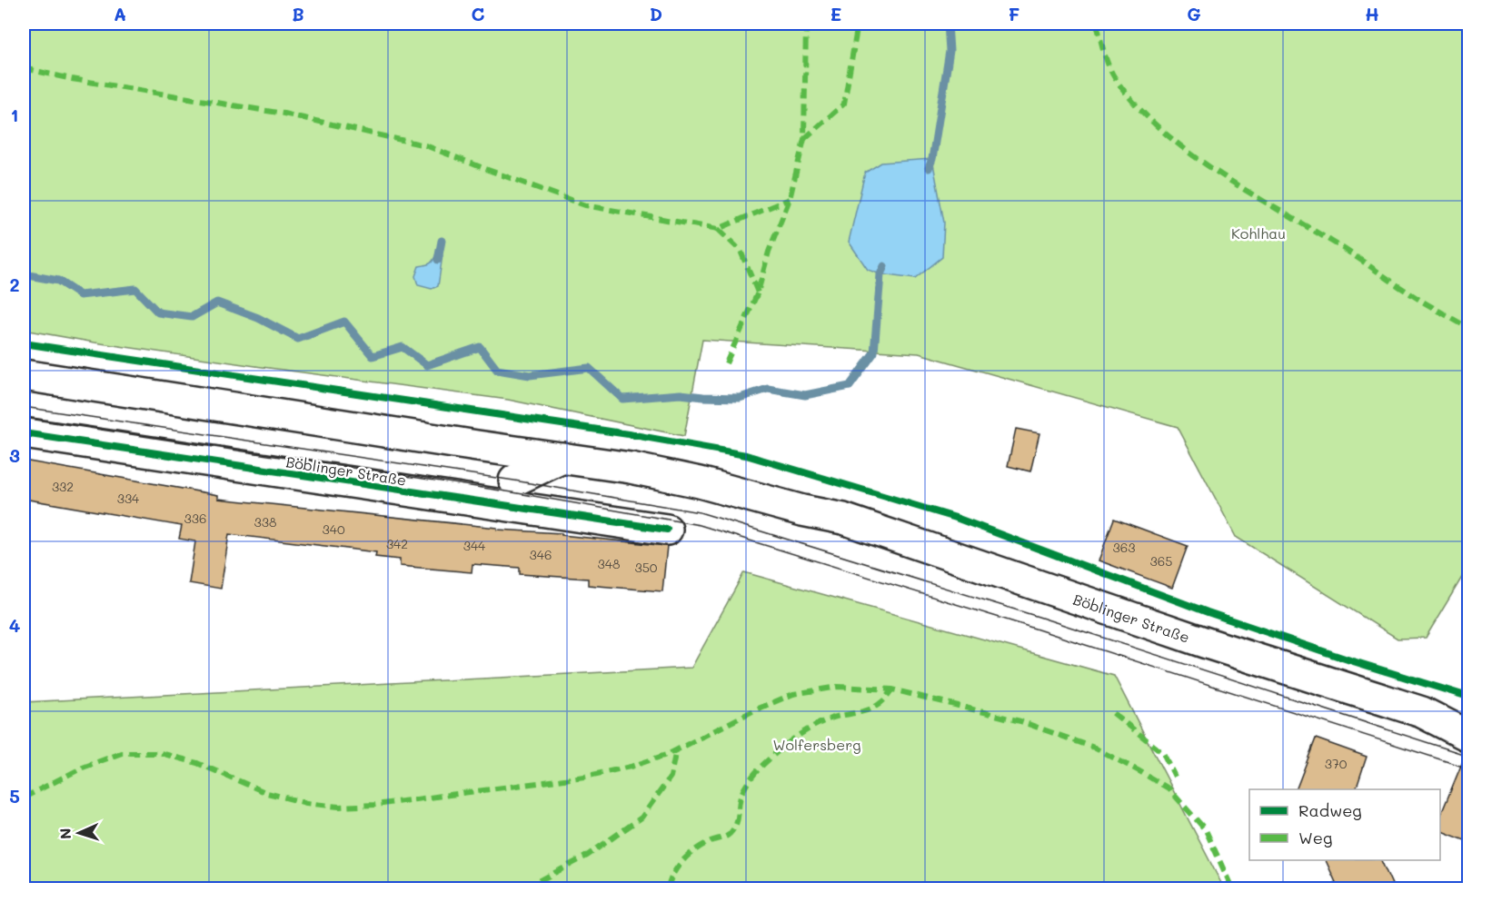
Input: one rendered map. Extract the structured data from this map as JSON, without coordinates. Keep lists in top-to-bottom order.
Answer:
{
  "streets": {
    "main road": ["Böblinger Straße"]
  },
  "parks": ["Kohlhau", "Wolfersberg"],
  "house_numbers": [
    "332",
    "334",
    "336",
    "338",
    "340",
    "342",
    "344",
    "363",
    "346",
    "365",
    "348",
    "350",
    "370"
  ],
  "legend": ["Radweg", "Weg"],
  "north": "left",
  "grid": {
    "columns": [
      "A",
      "B",
      "C",
      "D",
      "E",
      "F",
      "G",
      "H"
    ],
    "rows": [
      "1",
      "2",
      "3",
      "4",
      "5"
    ]
  }
}
